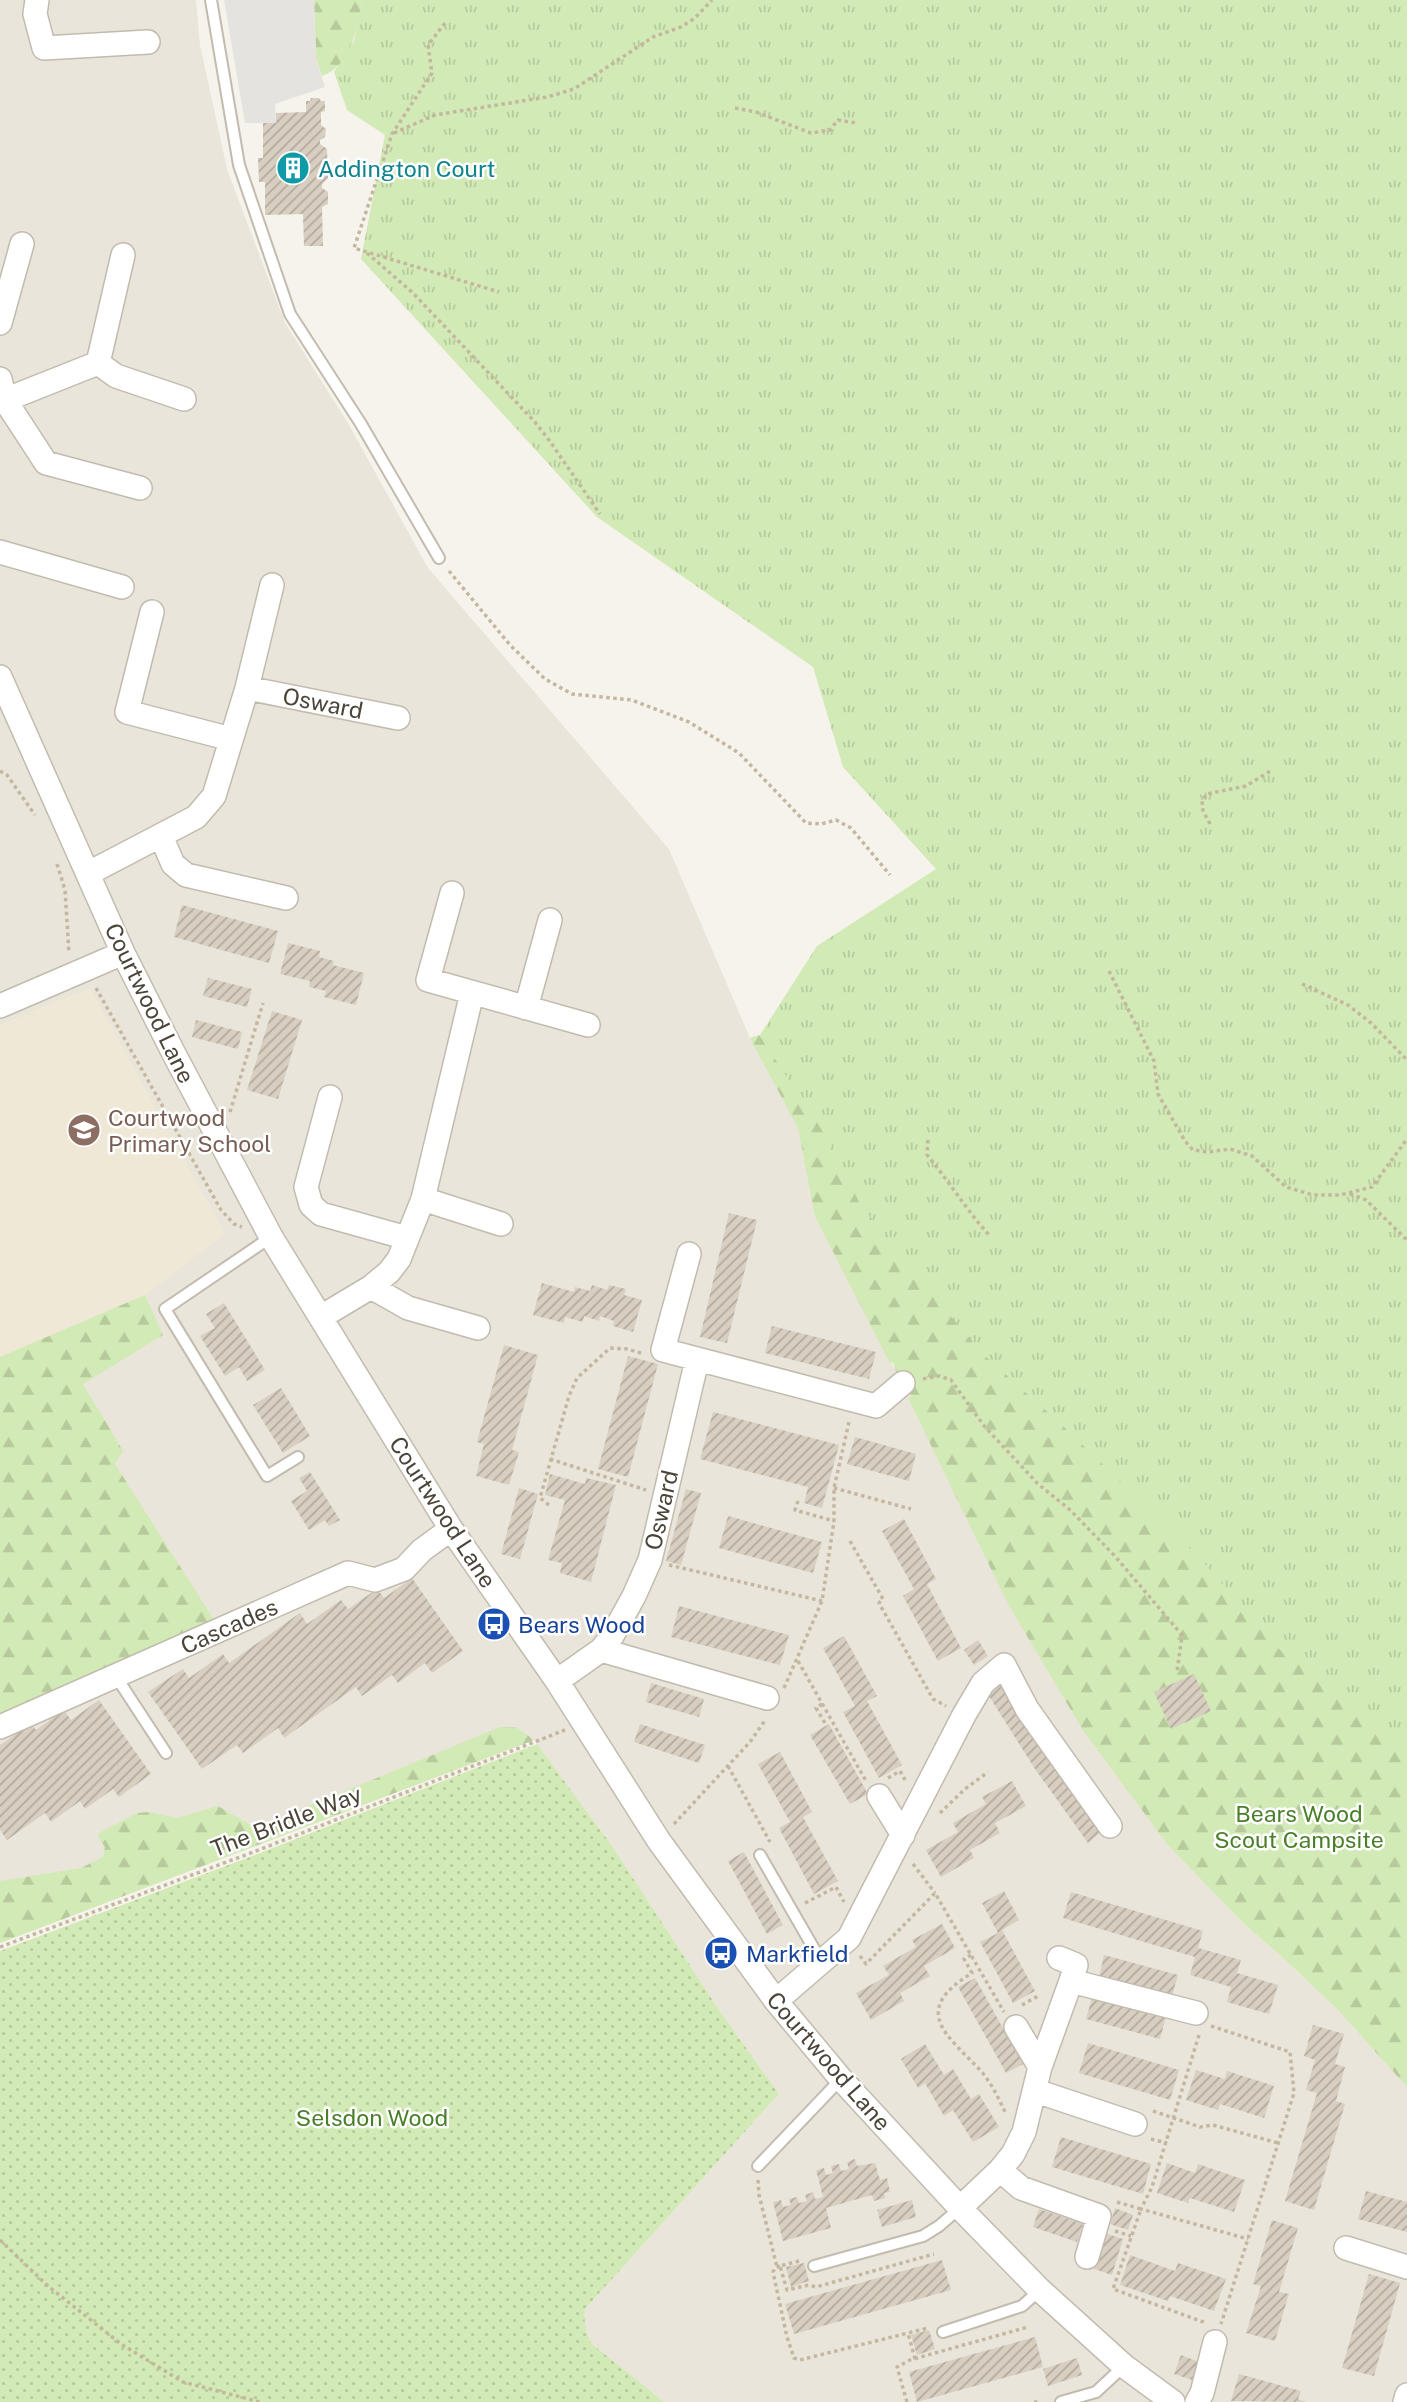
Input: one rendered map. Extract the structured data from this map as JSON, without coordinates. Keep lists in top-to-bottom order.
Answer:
{
  "streets": {
    "street": ["Osward", "Courtwood Lane", "Cascades"],
    "path": ["The Bridle Way"]
  },
  "crossings": [
    ["Osward", "Courtwood Lane"],
    ["Courtwood Lane", "Cascades"],
    ["Courtwood Lane", "The Bridle Way"]
  ],
  "parks": ["Bears Wood Scout Campsite", "Selsdon Wood"],
  "places": {
    "building": ["Addington Court"],
    "school or university": ["Courtwood Primary School"],
    "bus stop": ["Bears Wood", "Markfield"]
  }
}
